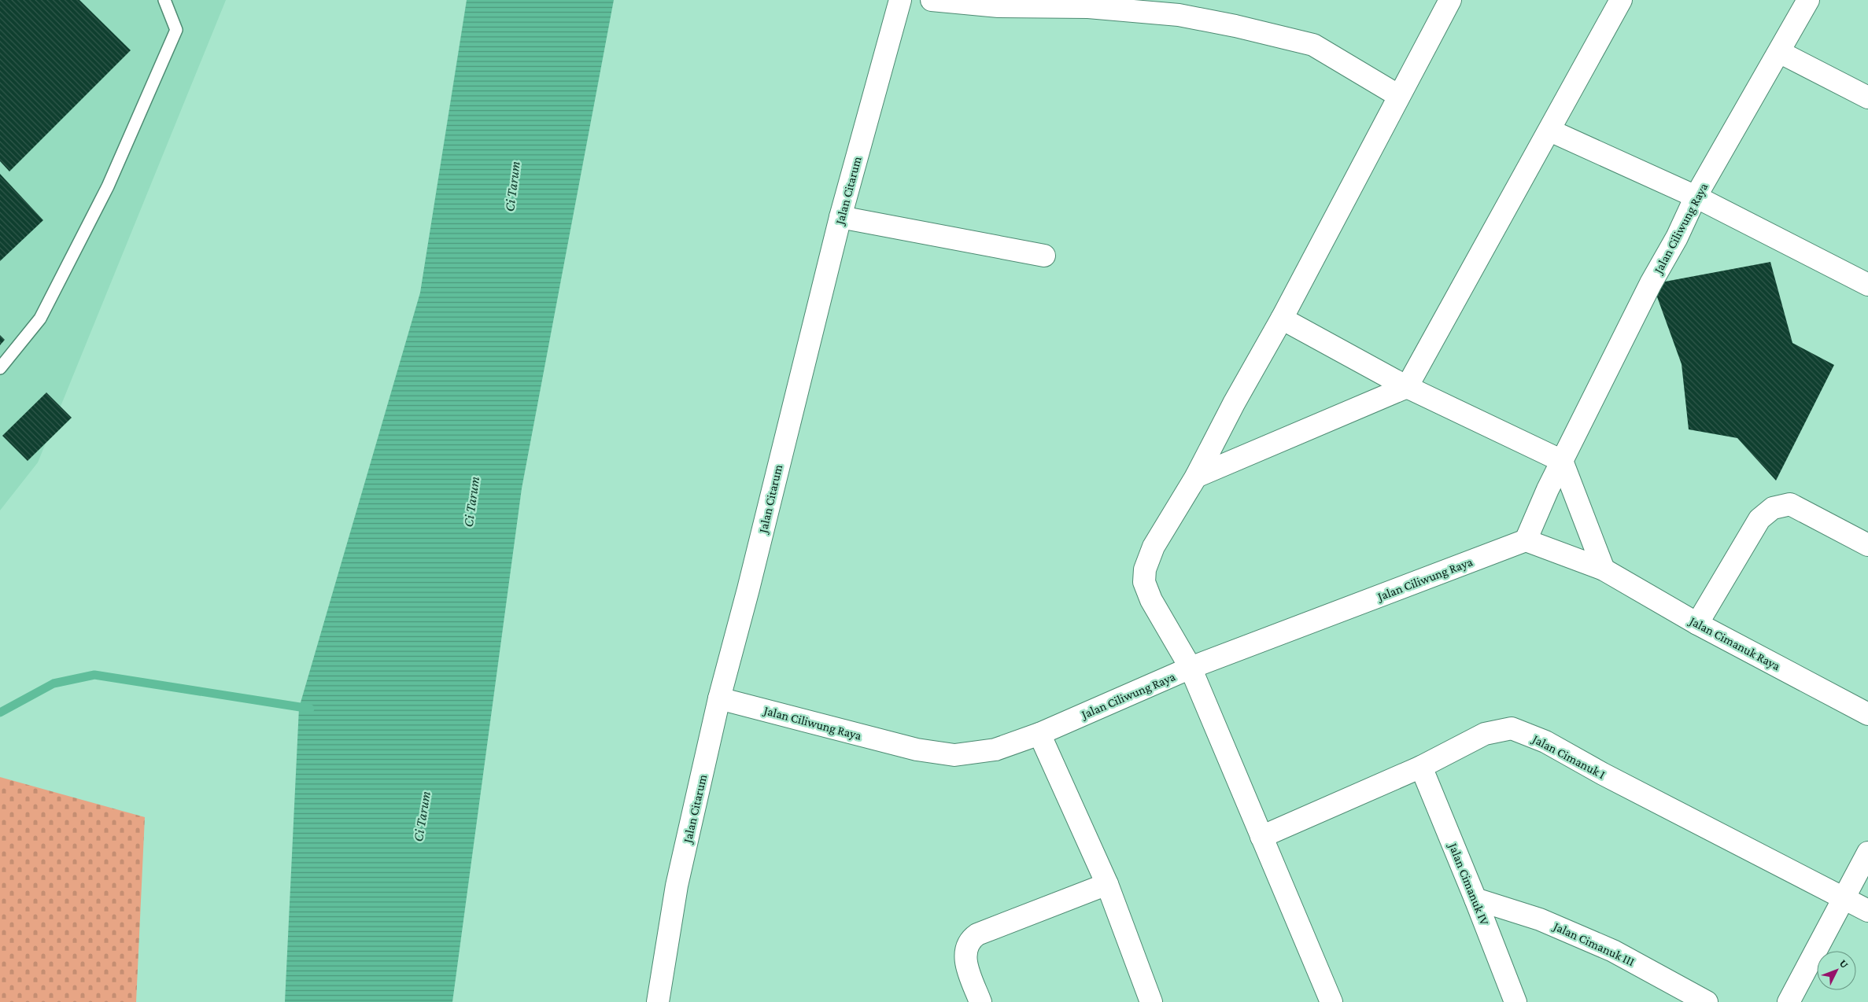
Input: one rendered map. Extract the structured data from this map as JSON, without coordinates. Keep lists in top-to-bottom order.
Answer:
{
  "streets": {
    "street": [
      "Jalan Citarum",
      "Jalan Ciliwung Raya",
      "Jalan Cimanuk Raya",
      "Jalan Cimanuk I",
      "Jalan Cimanuk IV",
      "Jalan Cimanuk III"
    ]
  },
  "crossings": [
    ["Jalan Citarum", "Jalan Ciliwung Raya"],
    ["Jalan Cimanuk I", "Jalan Cimanuk IV"],
    ["Jalan Cimanuk IV", "Jalan Cimanuk III"]
  ],
  "water": ["Ci Tarum"],
  "north": "top right"
}
